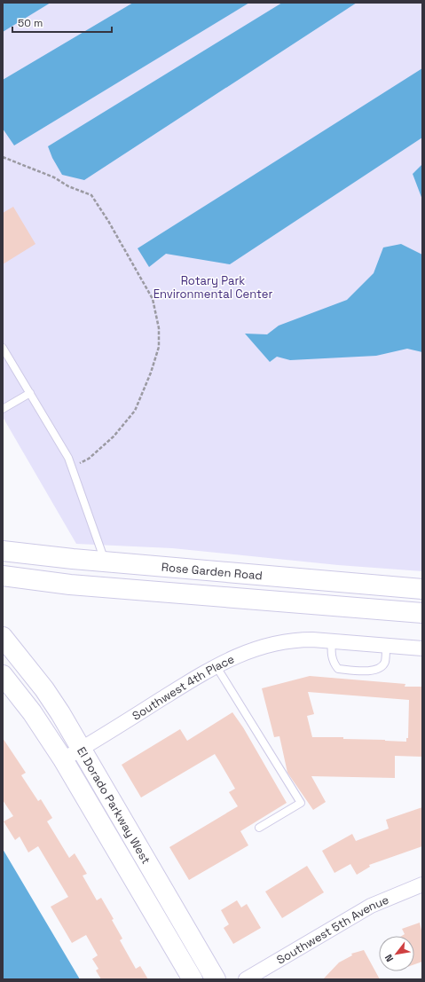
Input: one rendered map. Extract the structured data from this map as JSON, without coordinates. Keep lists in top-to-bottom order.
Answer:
{
  "streets": {
    "street": [
      "Rose Garden Road",
      "Southwest 4th Place",
      "El Dorado Parkway West",
      "Southwest 5th Avenue"
    ]
  },
  "crossings": [
    ["Southwest 4th Place", "El Dorado Parkway West"]
  ],
  "parks": ["Rotary Park Environmental Center"],
  "scale_bar": "50 m",
  "north": "bottom left"
}
